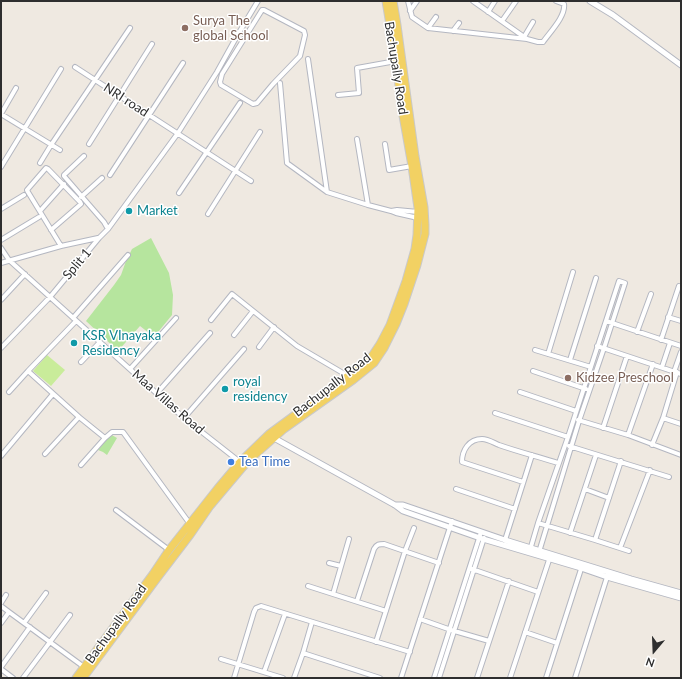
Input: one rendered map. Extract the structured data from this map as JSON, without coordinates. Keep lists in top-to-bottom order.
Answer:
{
  "streets": {
    "main road": ["Bachupally Road"],
    "street": ["NRI road", "Split 1", "Maa Villas Road"]
  },
  "crossings": [
    ["Bachupally Road", "Maa Villas Road"],
    ["NRI road", "Split 1"],
    ["Split 1", "Maa Villas Road"]
  ],
  "places": [
    "Surya The global School",
    "Market",
    "KSR VInayaka Residency",
    "Kidzee Preschool",
    "royal residency",
    "Tea Time"
  ],
  "north": "bottom"
}
